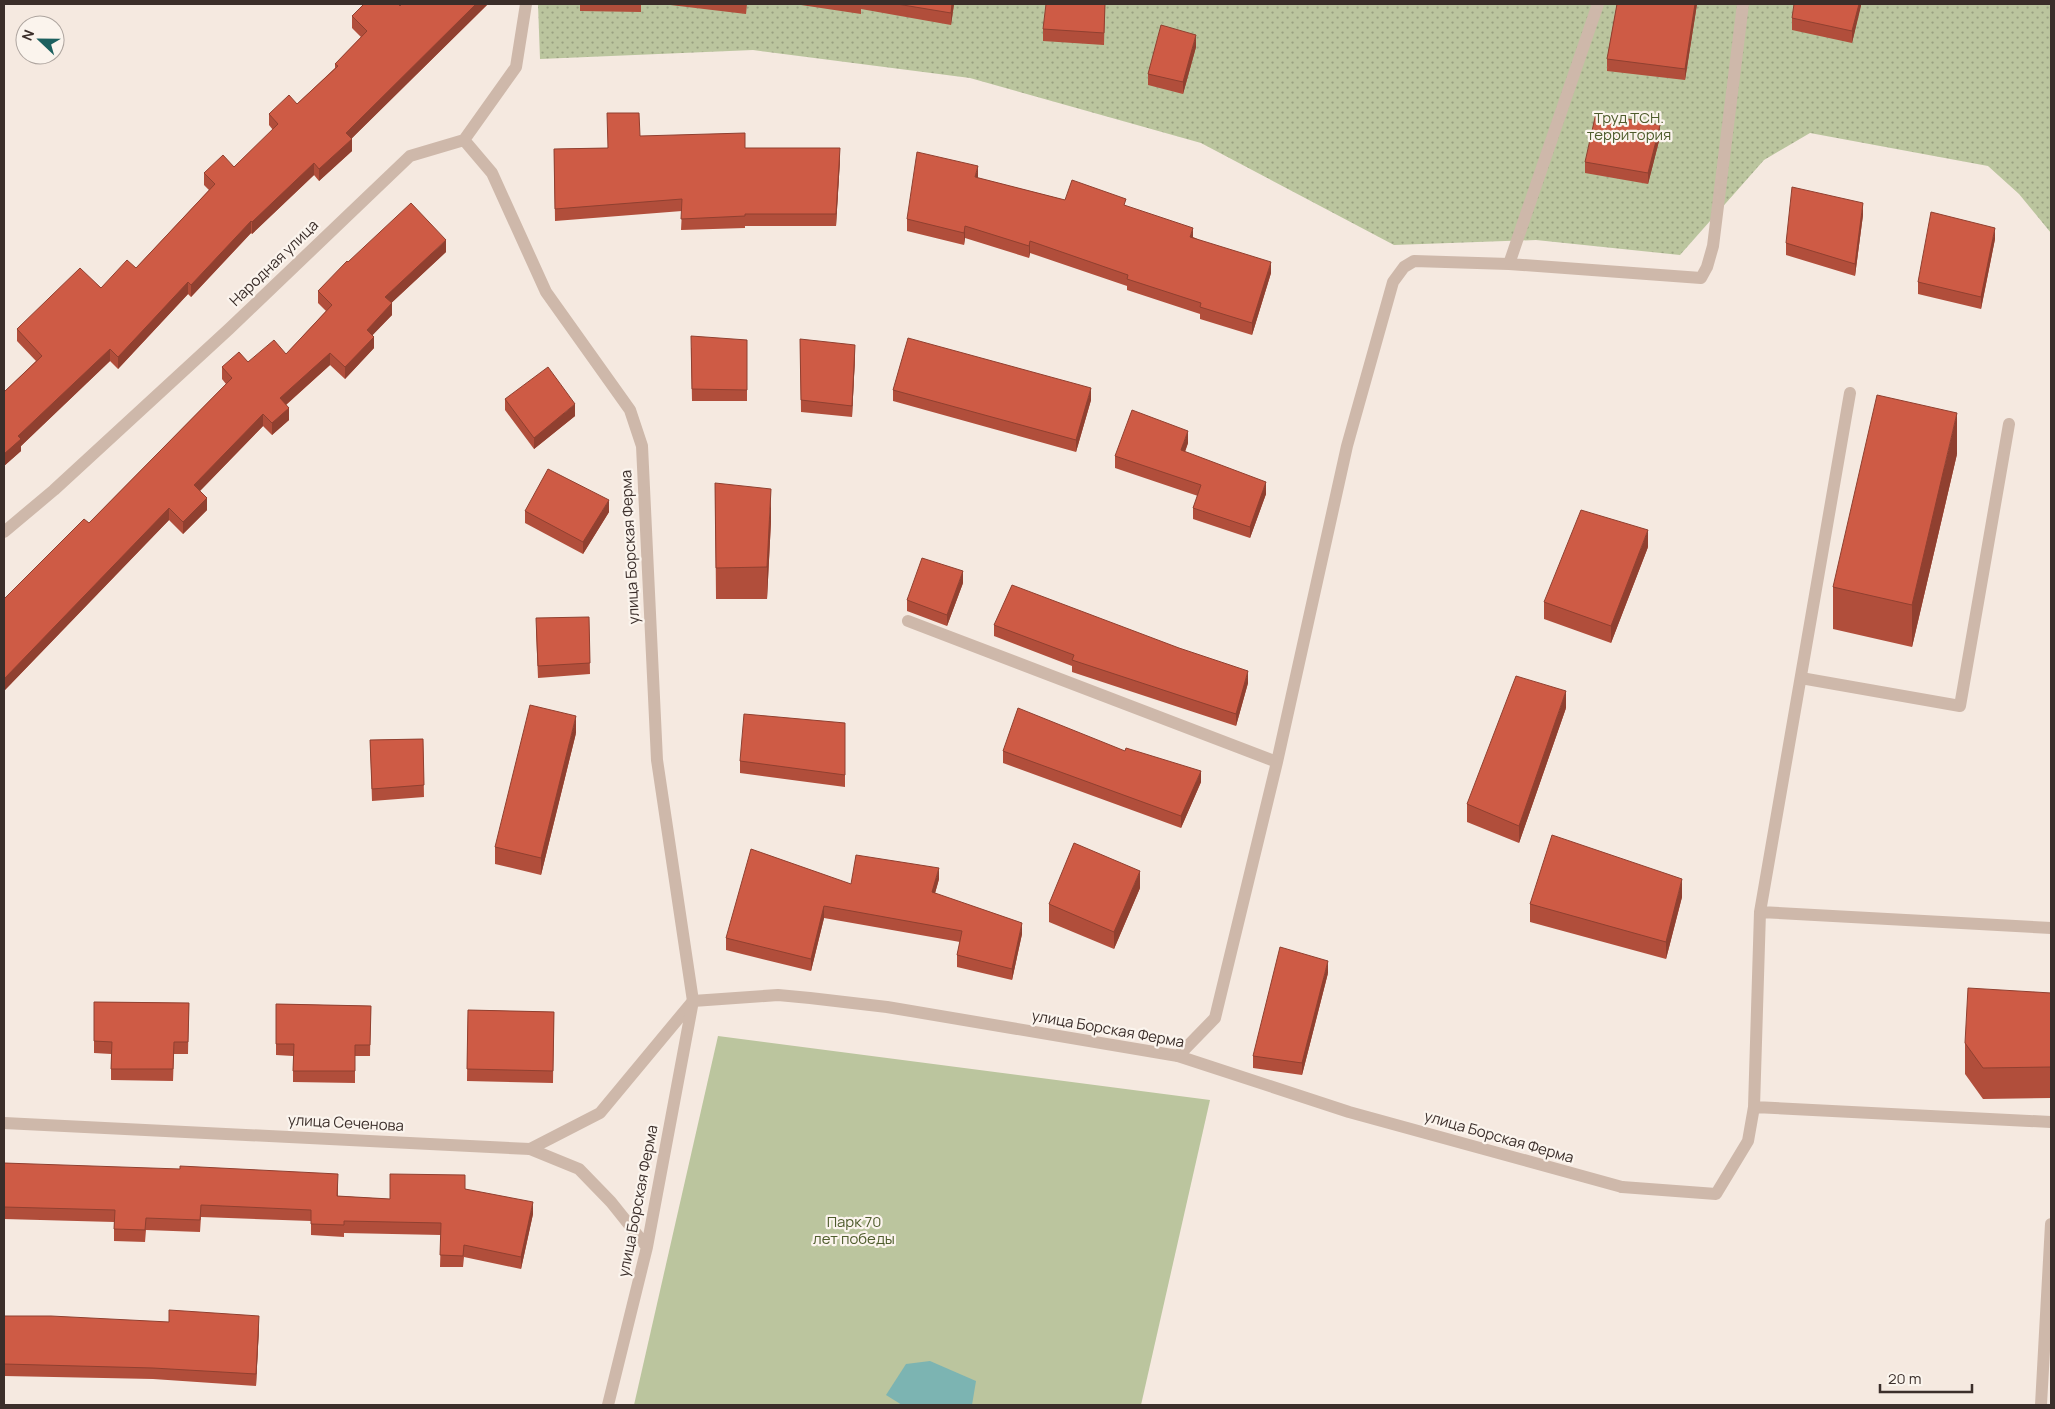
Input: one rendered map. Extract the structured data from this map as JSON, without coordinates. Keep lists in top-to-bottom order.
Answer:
{
  "streets": {
    "street": ["Народная улица", "улица Борская Ферма", "улица Сеченова"]
  },
  "crossings": [
    ["Народная улица", "улица Борская Ферма"],
    ["улица Борская Ферма", "улица Сеченова"]
  ],
  "parks": ["Труд ТСН. территория", "Парк 70 лет победы"],
  "scale_bar": "20 m",
  "north": "left"
}
